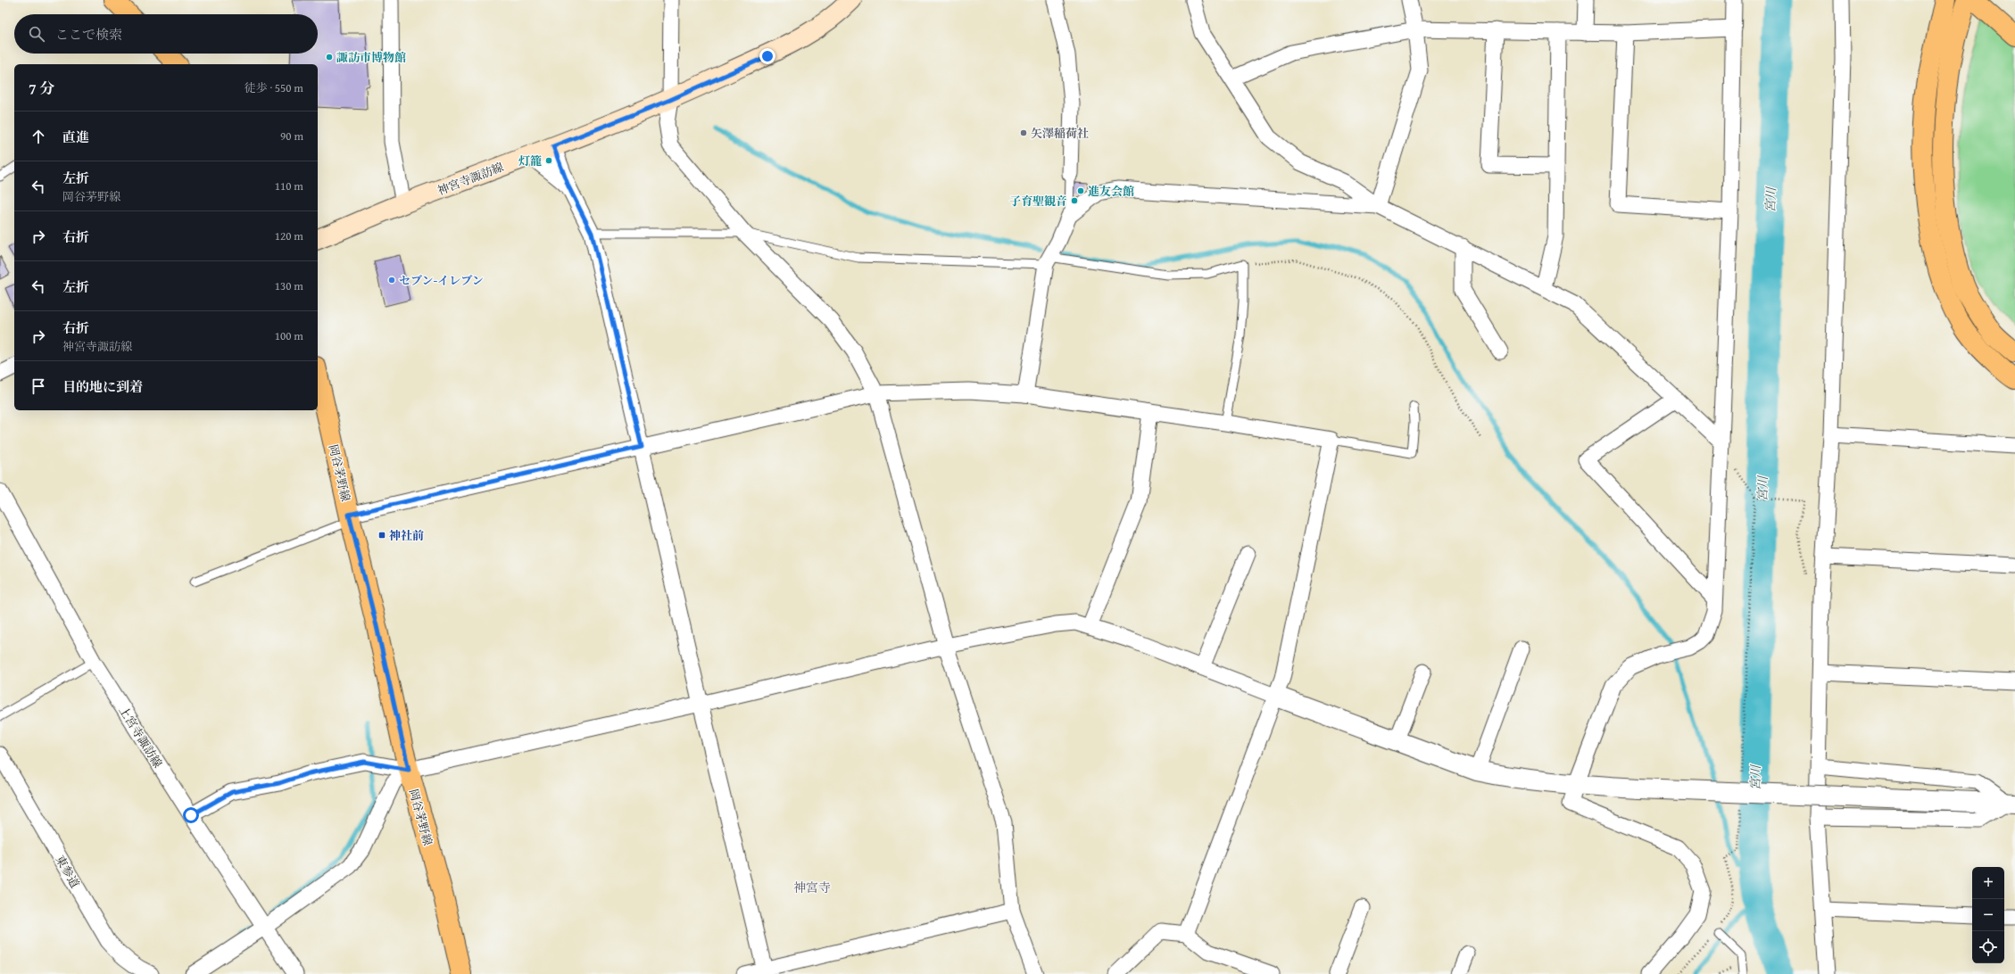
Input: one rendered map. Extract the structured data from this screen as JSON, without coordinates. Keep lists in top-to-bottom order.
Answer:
{
  "streets": {
    "main road": ["神宮寺諏訪線", "岡谷茅野線"],
    "street": ["上宮寺諏訪線", "東参道"]
  },
  "districts": ["神宮寺"],
  "water": ["宮川"],
  "places": {
    "other": [
      "諏訪市博物館",
      "矢澤稲荷社",
      "灯籠",
      "進友会館",
      "子育聖観音",
      "セブン-イレブン"
    ],
    "transit": ["神社前"]
  },
  "page": {
    "search": "ここで検索",
    "heading": ["7 分", "徒歩 · 550 m"],
    "list": [
      ["直進", "90 m"],
      ["左折", "岡谷茅野線", "110 m"],
      ["右折", "120 m"],
      ["左折", "130 m"],
      ["右折", "神宮寺諏訪線", "100 m"],
      "目的地に到着"
    ],
    "map_buttons": ["+", "−"]
  }
}
